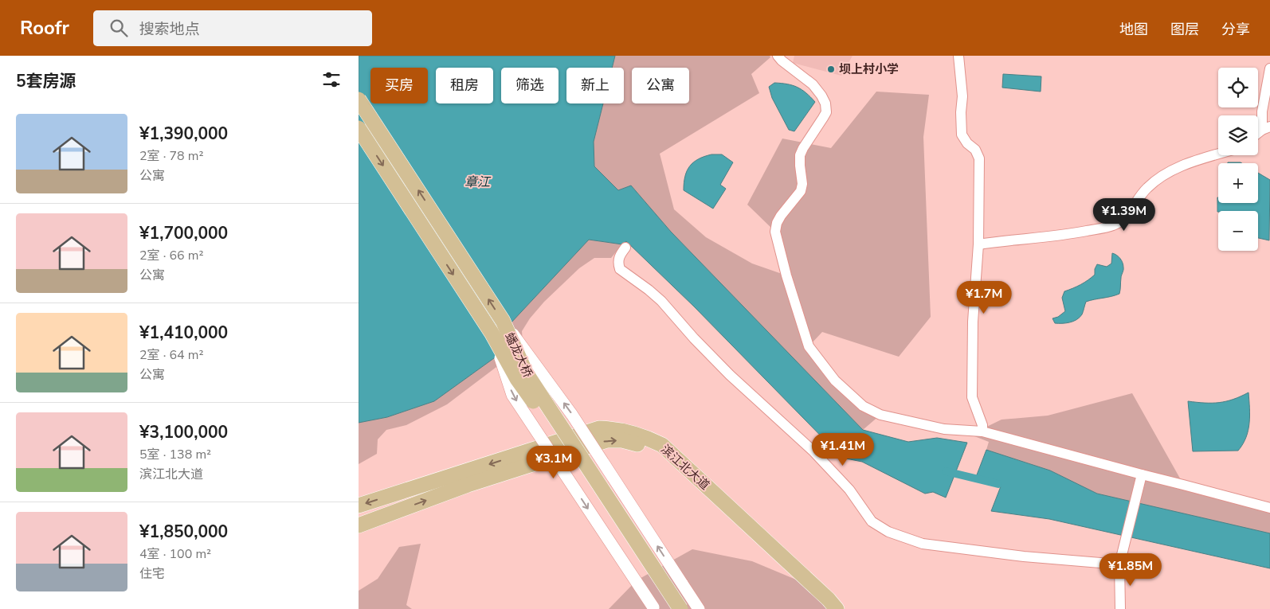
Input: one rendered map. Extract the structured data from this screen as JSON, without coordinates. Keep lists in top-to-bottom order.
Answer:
{
  "streets": {
    "main road": ["蟠龙大桥", "滨江北大道"]
  },
  "water": ["章江"],
  "places": ["坝上村小学"],
  "page": {
    "header": "Roofr",
    "search": "搜索地点",
    "nav": ["地图", "图层", "分享"],
    "heading": "5套房源",
    "map_buttons": ["+", "−"],
    "chip": [
      "买房",
      "租房",
      "筛选",
      "新上",
      "公寓"
    ],
    "list": [
      {
        "name": "¥1,390,000",
        "note": "2室 · 78 m² · 公寓"
      },
      {
        "name": "¥1,700,000",
        "note": "2室 · 66 m² · 公寓"
      },
      {
        "name": "¥1,410,000",
        "note": "2室 · 64 m² · 公寓"
      },
      {
        "name": "¥3,100,000",
        "note": "5室 · 138 m² · 滨江北大道"
      },
      {
        "name": "¥1,850,000",
        "note": "4室 · 100 m² · 住宅"
      }
    ],
    "price": [
      "¥1.39M",
      "¥1.7M",
      "¥1.41M",
      "¥3.1M",
      "¥1.85M"
    ]
  }
}
